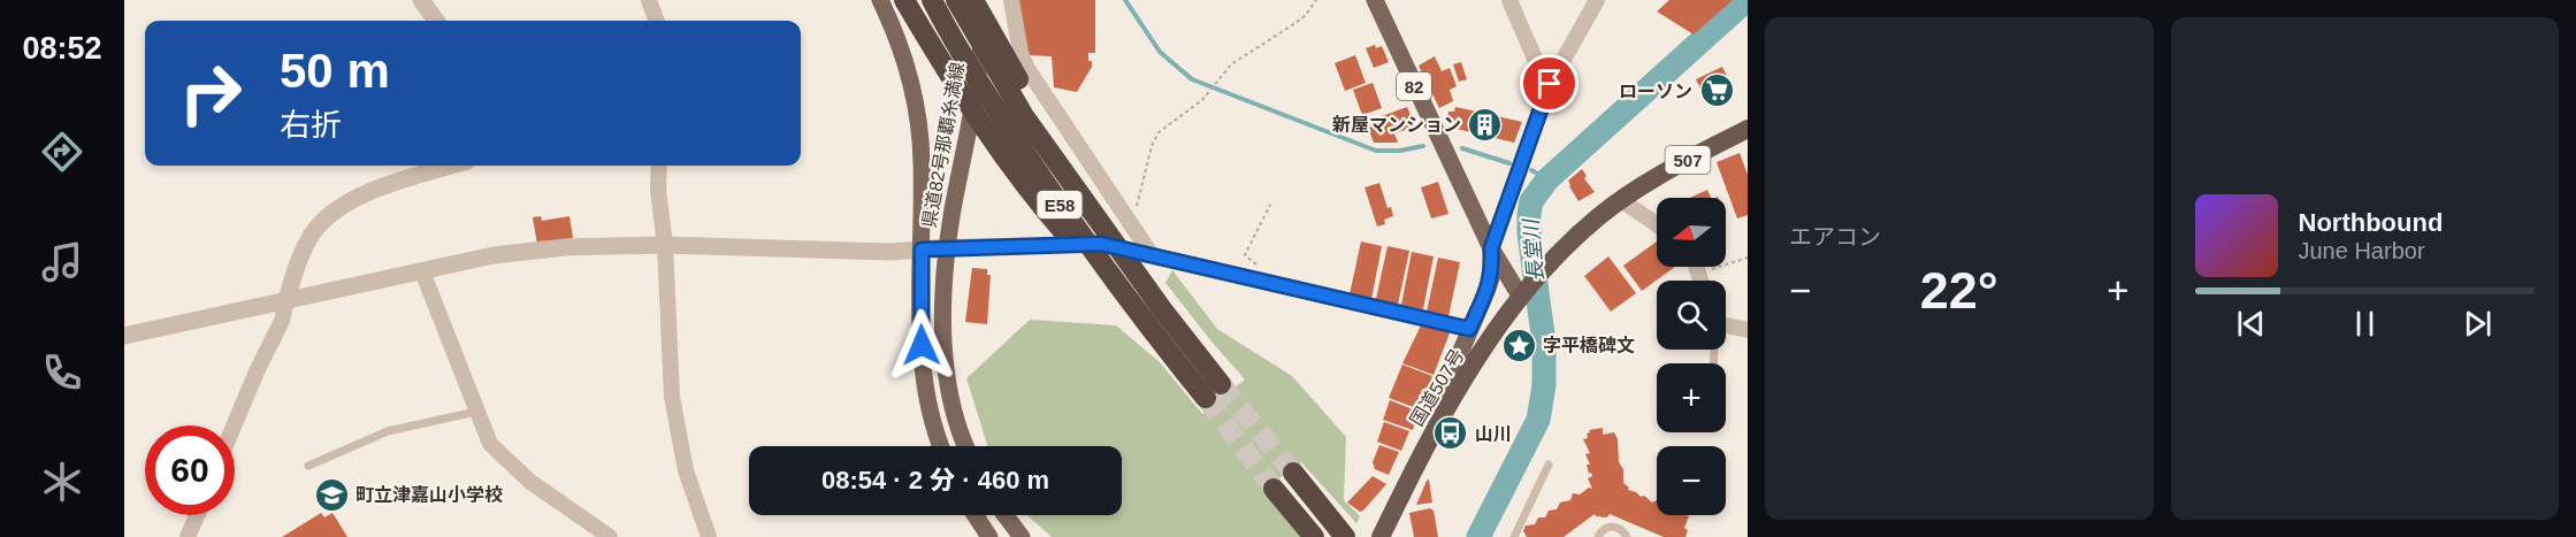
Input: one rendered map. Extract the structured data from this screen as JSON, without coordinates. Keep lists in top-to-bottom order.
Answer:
{
  "streets": {
    "highway": ["507", "E58", "国道507号"],
    "main road": ["82", "県道82号那覇糸満線"]
  },
  "crossings": [
    ["82", "国道507号"]
  ],
  "water": ["長堂川"],
  "places": {
    "supermarket": ["ローソン"],
    "building": ["新屋マンション"],
    "place": ["字平橋碑文"],
    "bus stop": ["山川"],
    "school or university": ["町立津嘉山小学校"]
  },
  "north": "left",
  "page": {
    "tabs": "08:52",
    "tile": "エアコン",
    "turn": ["50 m", "右折"],
    "song": ["Northbound", "June Harbor"],
    "map_buttons": ["+", "−"],
    "heat": ["−", "22°", "+"],
    "limit": "60",
    "trip": "08:54 · 2 分 · 460 m"
  }
}
